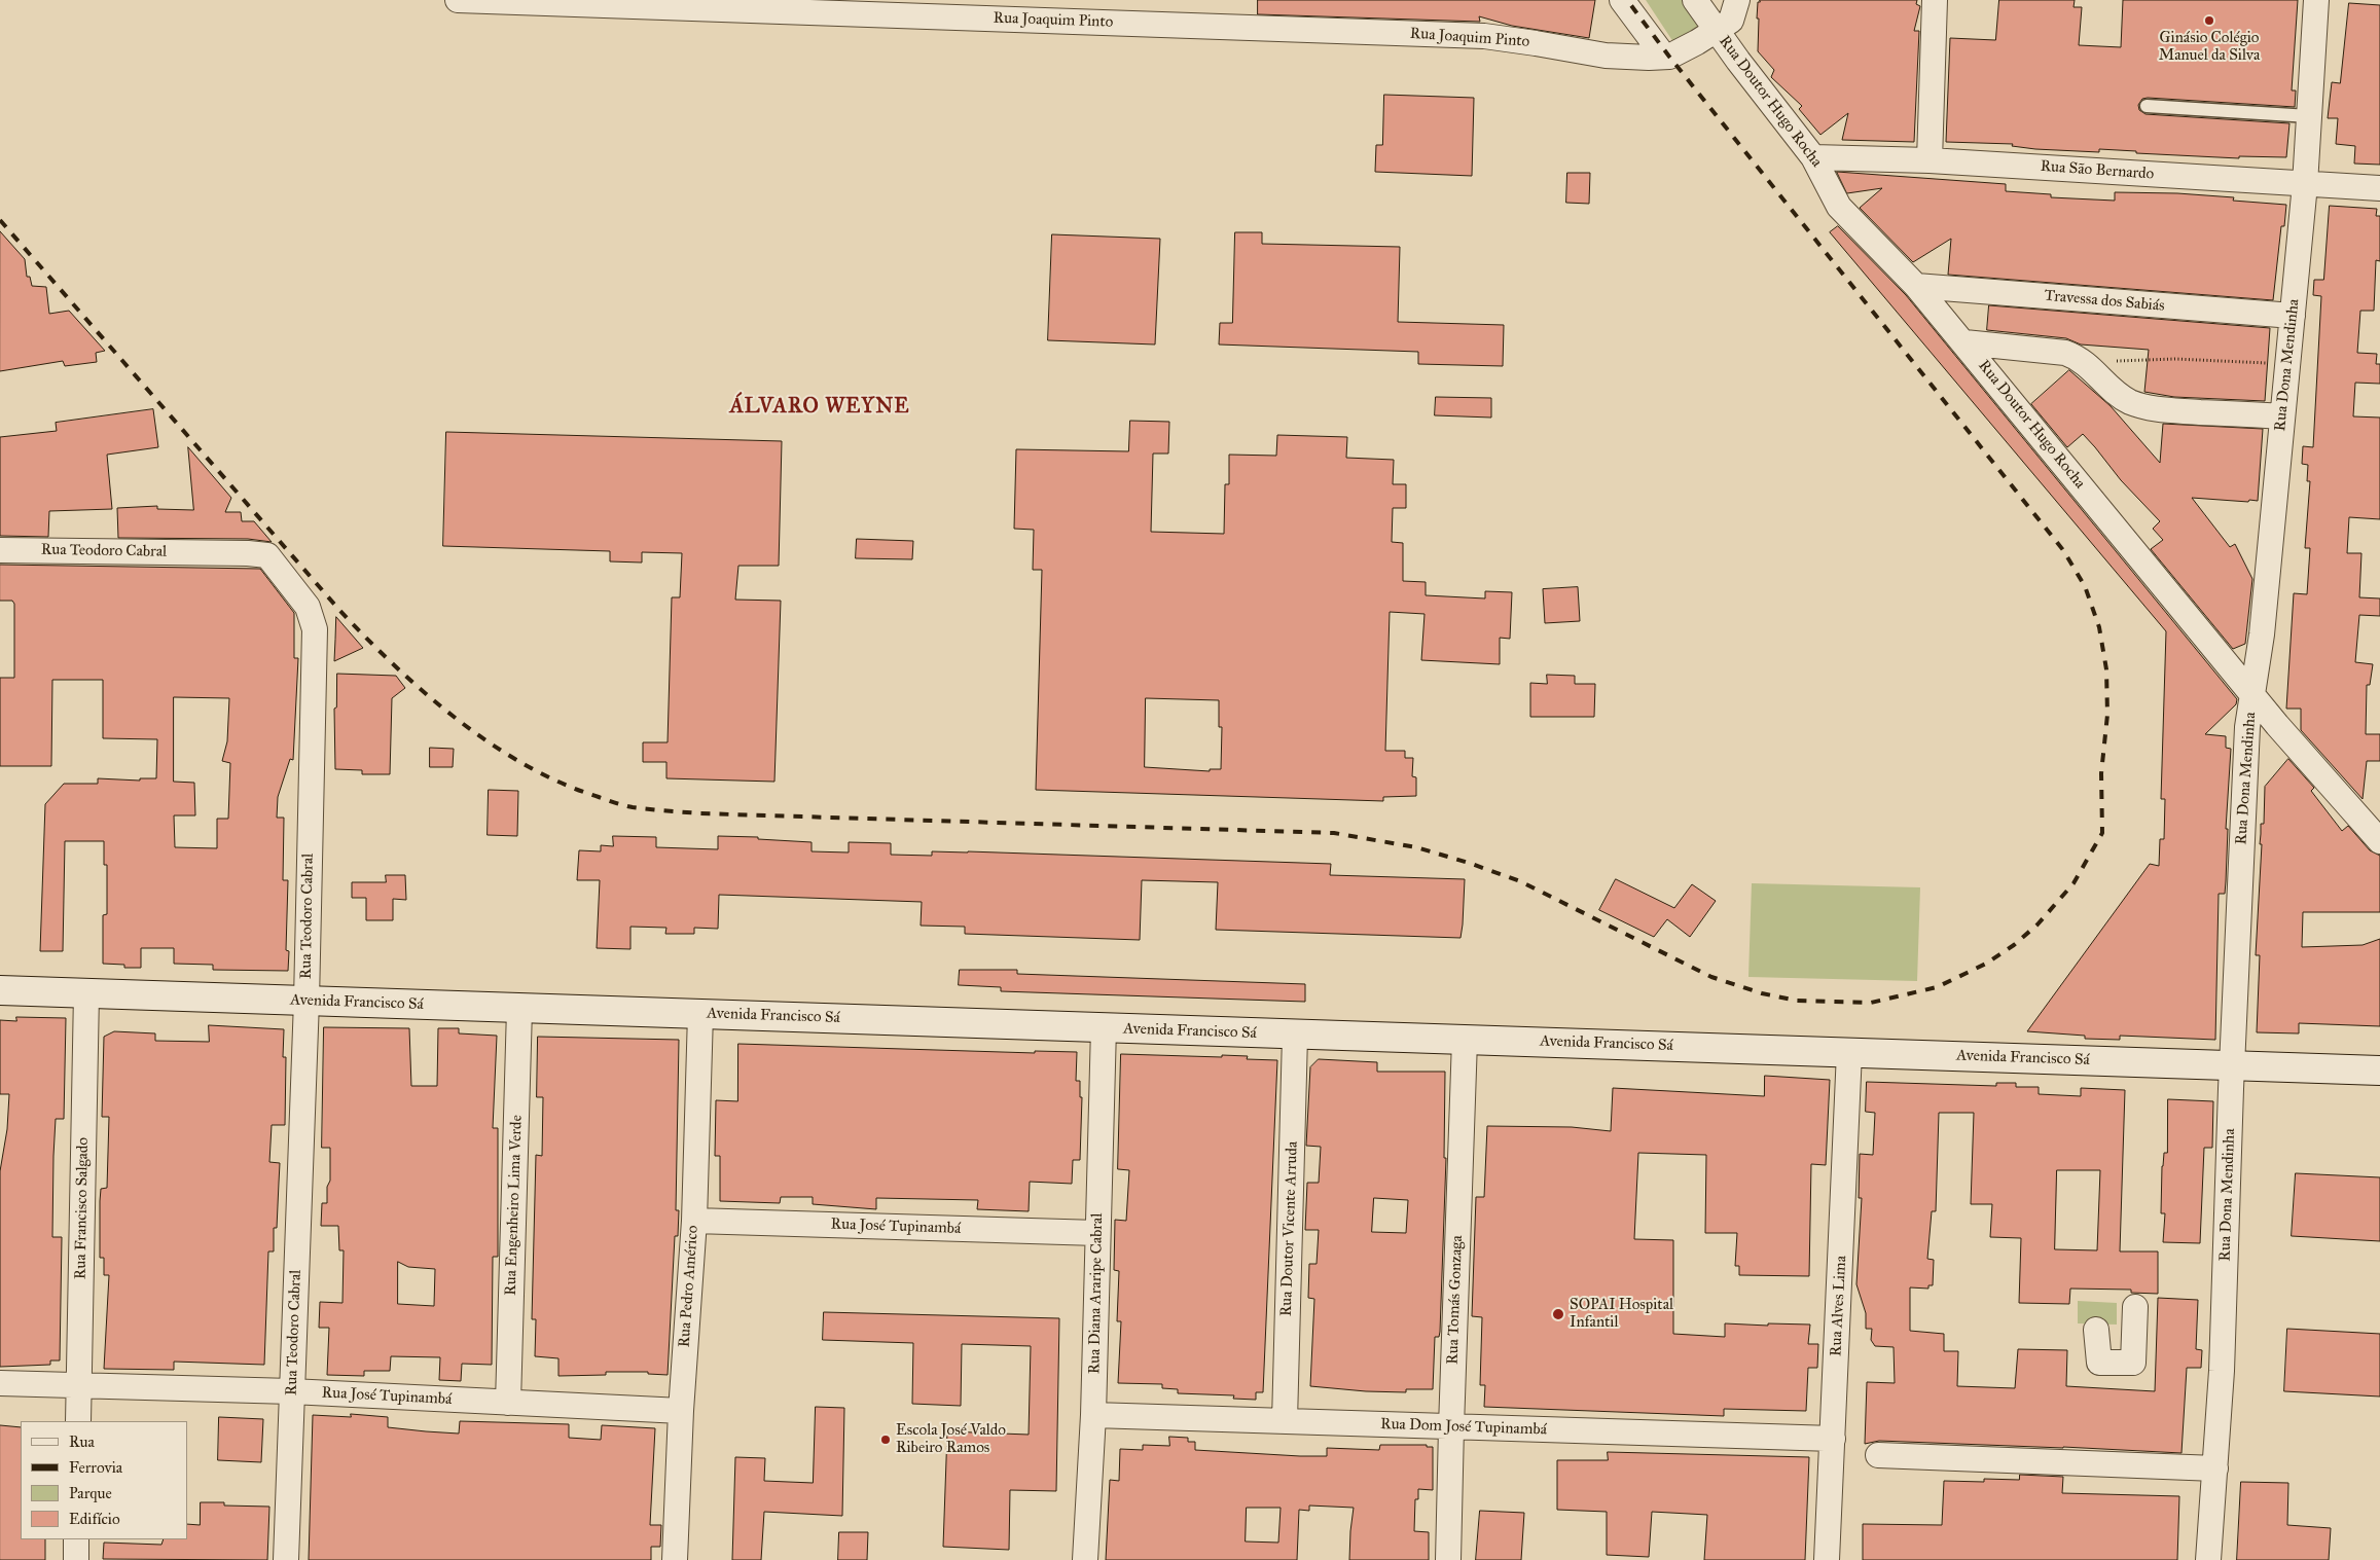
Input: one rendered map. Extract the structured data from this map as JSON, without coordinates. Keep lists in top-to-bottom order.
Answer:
{
  "streets": {
    "main road": ["Avenida Francisco Sá"],
    "street": [
      "Rua Joaquim Pinto",
      "Rua Doutor Hugo Rocha",
      "Rua São Bernardo",
      "Travessa dos Sabiás",
      "Rua Dona Mendinha",
      "Rua Teodoro Cabral",
      "Rua Engenheiro Lima Verde",
      "Rua Francisco Salgado",
      "Rua José Tupinambá",
      "Rua Doutor Vicente Arruda",
      "Rua Pedro Américo",
      "Rua Diana Araripe Cabral",
      "Rua Tomás Gonzaga",
      "Rua Alves Lima",
      "Rua Dom José Tupinambá"
    ]
  },
  "crossings": [
    ["Rua Doutor Hugo Rocha", "Rua São Bernardo"],
    ["Rua Doutor Hugo Rocha", "Travessa dos Sabiás"],
    ["Rua Doutor Hugo Rocha", "Rua Dona Mendinha"],
    ["Rua São Bernardo", "Rua Dona Mendinha"],
    ["Travessa dos Sabiás", "Rua Dona Mendinha"],
    ["Rua Dona Mendinha", "Avenida Francisco Sá"],
    ["Rua Teodoro Cabral", "Avenida Francisco Sá"],
    ["Rua Teodoro Cabral", "Rua José Tupinambá"],
    ["Avenida Francisco Sá", "Rua Engenheiro Lima Verde"],
    ["Avenida Francisco Sá", "Rua Francisco Salgado"],
    ["Avenida Francisco Sá", "Rua Doutor Vicente Arruda"],
    ["Avenida Francisco Sá", "Rua Pedro Américo"],
    ["Avenida Francisco Sá", "Rua Diana Araripe Cabral"],
    ["Avenida Francisco Sá", "Rua Tomás Gonzaga"],
    ["Avenida Francisco Sá", "Rua Alves Lima"],
    ["Rua Engenheiro Lima Verde", "Rua José Tupinambá"],
    ["Rua Francisco Salgado", "Rua José Tupinambá"],
    ["Rua José Tupinambá", "Rua Pedro Américo"],
    ["Rua José Tupinambá", "Rua Diana Araripe Cabral"],
    ["Rua Doutor Vicente Arruda", "Rua Dom José Tupinambá"],
    ["Rua Diana Araripe Cabral", "Rua Dom José Tupinambá"],
    ["Rua Tomás Gonzaga", "Rua Dom José Tupinambá"],
    ["Rua Alves Lima", "Rua Dom José Tupinambá"]
  ],
  "districts": ["ÁLVARO WEYNE"],
  "places": ["Ginásio Colégio Manuel da Silva", "SOPAI Hospital Infantil", "Escola José Valdo Ribeiro Ramos"],
  "legend": [
    "Rua",
    "Ferrovia",
    "Parque",
    "Edifício"
  ]
}
